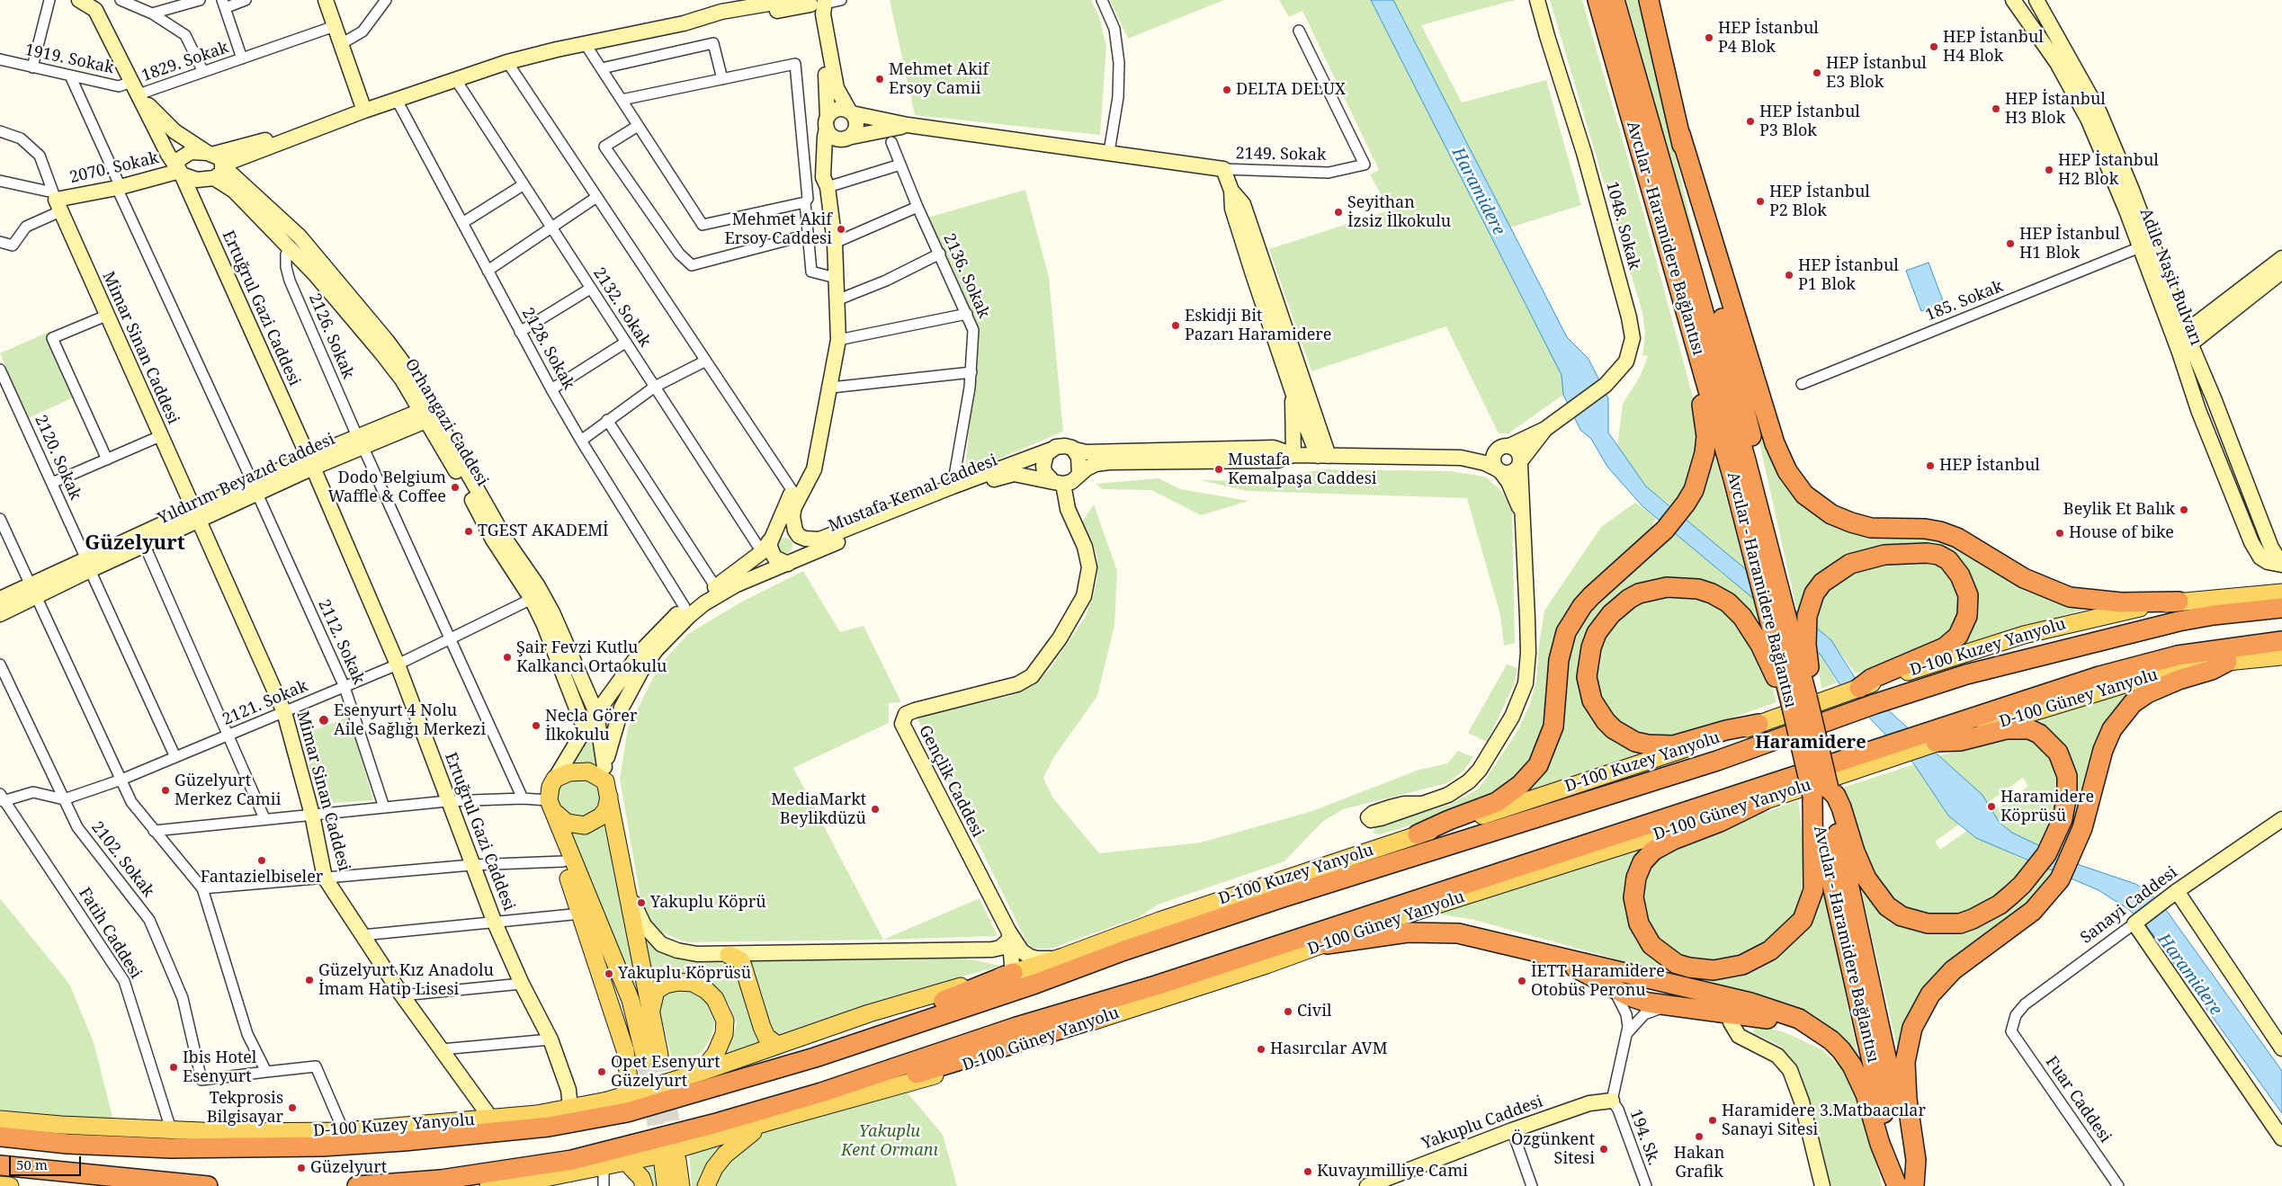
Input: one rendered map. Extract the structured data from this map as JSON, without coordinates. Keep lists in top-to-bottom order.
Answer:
{
  "streets": {
    "highway": ["Avcılar - Haramidere Bağlantısı"],
    "main road": [
      "2070. Sokak",
      "1048. Sokak",
      "Adile Naşit Bulvarı",
      "Ertuğrul Gazi Caddesi",
      "Mimar Sinan Caddesi",
      "Orhangazi Caddesi",
      "Yıldırım Beyazıd Caddesi",
      "Mustafa Kemal Caddesi",
      "D-100 Kuzey Yanyolu",
      "D-100 Güney Yanyolu",
      "Gençlik Caddesi",
      "Sanayi Caddesi",
      "Yakuplu Caddesi"
    ],
    "street": [
      "1919. Sokak",
      "1829. Sokak",
      "2149. Sokak",
      "2136. Sokak",
      "185. Sokak",
      "2132. Sokak",
      "2126. Sokak",
      "2128. Sokak",
      "2120. Sokak",
      "2112. Sokak",
      "2121. Sokak",
      "2102. Sokak",
      "Fatih Caddesi",
      "Fuar Caddesi",
      "194. Sk."
    ]
  },
  "crossings": [
    ["1919. Sokak", "1829. Sokak"],
    ["1919. Sokak", "Ertuğrul Gazi Caddesi"],
    ["1919. Sokak", "2112. Sokak"],
    ["1829. Sokak", "Ertuğrul Gazi Caddesi"],
    ["2070. Sokak", "Ertuğrul Gazi Caddesi"],
    ["2070. Sokak", "Mimar Sinan Caddesi"],
    ["2070. Sokak", "2112. Sokak"],
    ["2136. Sokak", "Mustafa Kemal Caddesi"],
    ["Adile Naşit Bulvarı", "185. Sokak"],
    ["2132. Sokak", "Mustafa Kemal Caddesi"],
    ["Ertuğrul Gazi Caddesi", "Yıldırım Beyazıd Caddesi"],
    ["Ertuğrul Gazi Caddesi", "D-100 Kuzey Yanyolu"],
    ["Ertuğrul Gazi Caddesi", "2121. Sokak"],
    ["2126. Sokak", "Orhangazi Caddesi"],
    ["2126. Sokak", "Yıldırım Beyazıd Caddesi"],
    ["2126. Sokak", "2121. Sokak"],
    ["Mimar Sinan Caddesi", "Yıldırım Beyazıd Caddesi"],
    ["Mimar Sinan Caddesi", "D-100 Kuzey Yanyolu"],
    ["Mimar Sinan Caddesi", "2121. Sokak"],
    ["Orhangazi Caddesi", "Yıldırım Beyazıd Caddesi"],
    ["Orhangazi Caddesi", "2121. Sokak"],
    ["2120. Sokak", "Yıldırım Beyazıd Caddesi"],
    ["2120. Sokak", "2121. Sokak"],
    ["Yıldırım Beyazıd Caddesi", "2112. Sokak"],
    ["Mustafa Kemal Caddesi", "Gençlik Caddesi"],
    ["2112. Sokak", "2121. Sokak"],
    ["D-100 Kuzey Yanyolu", "Gençlik Caddesi"],
    ["D-100 Kuzey Yanyolu", "Fatih Caddesi"],
    ["2121. Sokak", "2102. Sokak"],
    ["Sanayi Caddesi", "Fuar Caddesi"],
    ["Yakuplu Caddesi", "194. Sk."]
  ],
  "districts": ["Güzelyurt", "Haramidere"],
  "water": ["Haramidere"],
  "parks": ["Yakuplu Kent Ormanı"],
  "places": [
    "HEP İstanbul P4 Blok",
    "HEP İstanbul H4 Blok",
    "HEP İstanbul E3 Blok",
    "Mehmet Akif Ersoy Camii",
    "DELTA DELUX",
    "HEP İstanbul H3 Blok",
    "HEP İstanbul P3 Blok",
    "HEP İstanbul H2 Blok",
    "HEP İstanbul P2 Blok",
    "Seyithan İzsiz İlkokulu",
    "Mehmet Akif Ersoy Caddesi",
    "HEP İstanbul H1 Blok",
    "HEP İstanbul P1 Blok",
    "Eskidji Bit Pazarı Haramidere",
    "HEP İstanbul",
    "Mustafa Kemalpaşa Caddesi",
    "Dodo Belgium Waffle & Coffee",
    "Beylik Et Balık",
    "TGEST AKADEMİ",
    "House of bike",
    "Şair Fevzi Kutlu Kalkancı Ortaokulu",
    "Esenyurt 4 Nolu Aile Sağlığı Merkezi",
    "Necla Görer İlkokulu",
    "Güzelyurt Merkez Camii",
    "Haramidere Köprüsü",
    "MediaMarkt Beylikdüzü",
    "Fantazielbiseler",
    "Yakuplu Köprü",
    "Yakuplu Köprüsü",
    "Güzelyurt Kız Anadolu İmam Hatip Lisesi",
    "İETT Haramidere Otobüs Peronu",
    "Civil",
    "Hasırcılar AVM",
    "Ibis Hotel Esenyurt",
    "Opet Esenyurt Güzelyurt",
    "Tekprosis Bilgisayar",
    "Haramidere 3.Matbaacılar Sanayi Sitesi",
    "Hakan Grafik",
    "Özgünkent Sitesi",
    "Güzelyurt",
    "Kuvayımilliye Cami"
  ],
  "scale_bar": "50 m"
}
